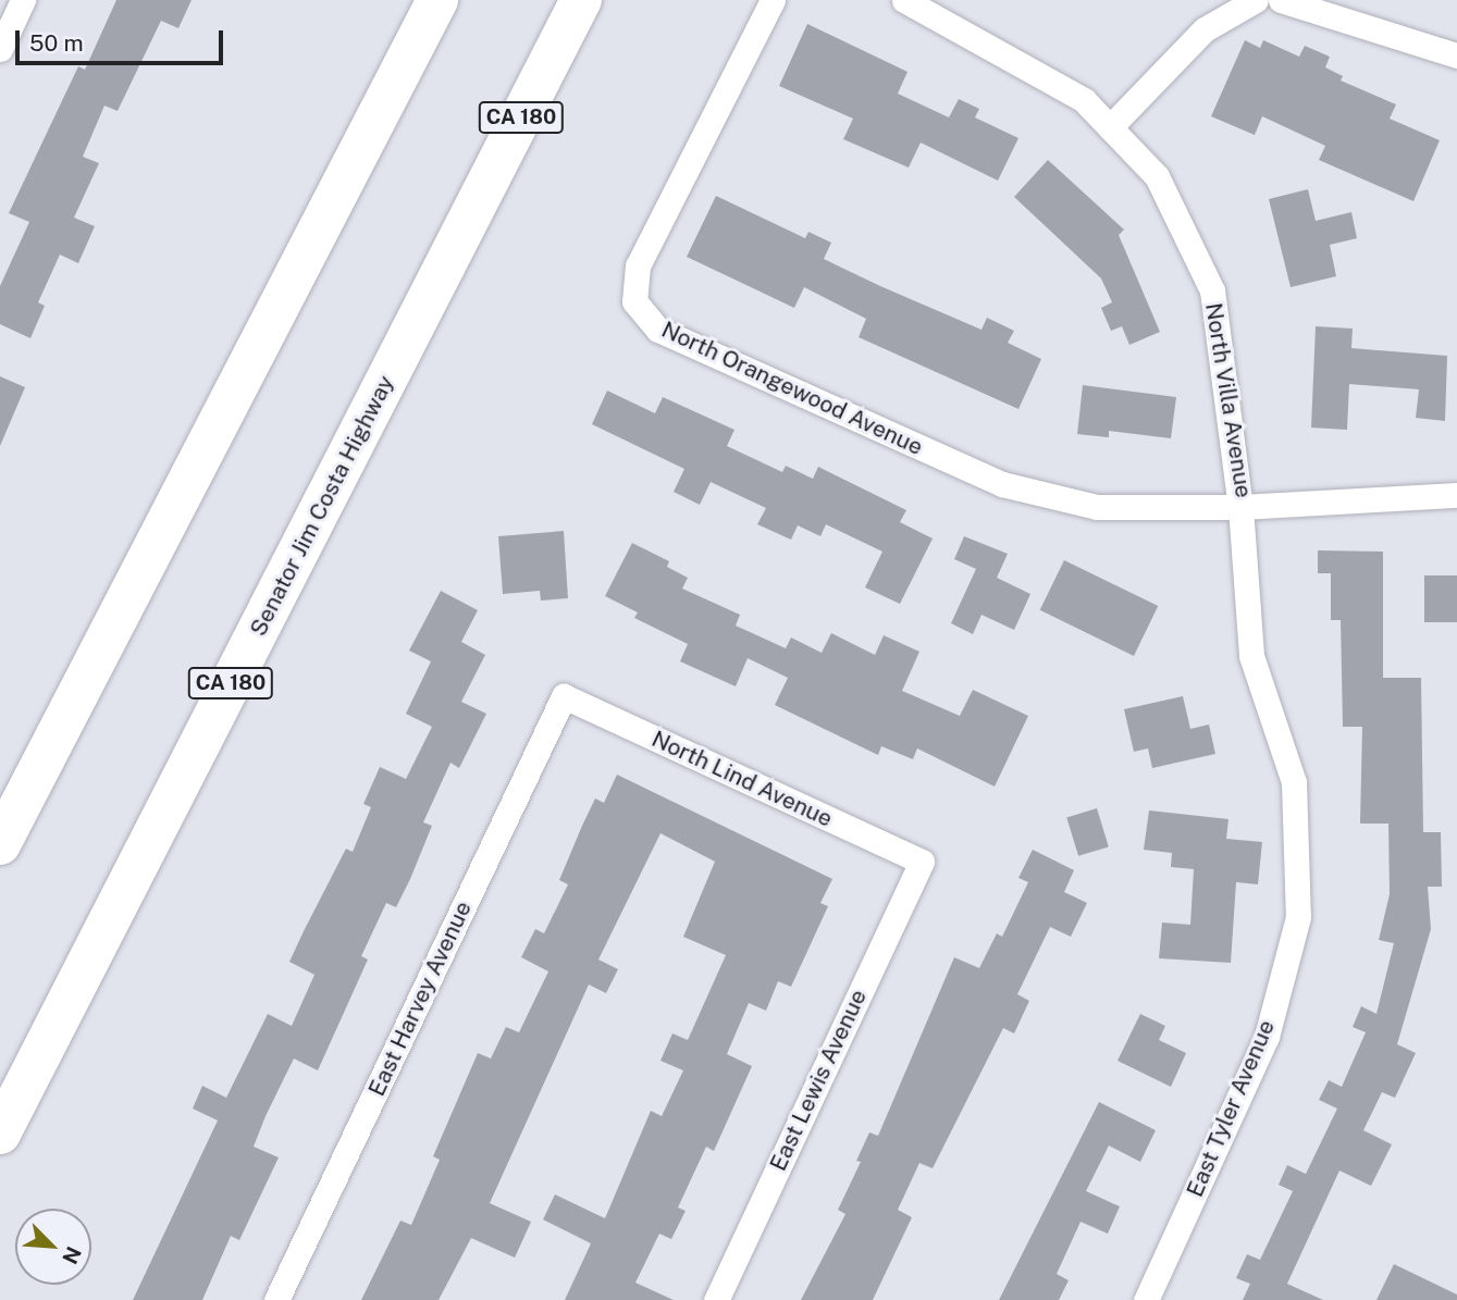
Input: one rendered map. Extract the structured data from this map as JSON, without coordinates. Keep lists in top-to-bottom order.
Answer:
{
  "streets": {
    "highway": ["CA 180", "Senator Jim Costa Highway"],
    "street": [
      "North Orangewood Avenue",
      "North Villa Avenue",
      "North Lind Avenue",
      "East Harvey Avenue",
      "East Lewis Avenue",
      "East Tyler Avenue"
    ]
  },
  "crossings": [
    ["North Orangewood Avenue", "North Villa Avenue"],
    ["North Orangewood Avenue", "East Tyler Avenue"],
    ["North Villa Avenue", "East Tyler Avenue"],
    ["North Lind Avenue", "East Harvey Avenue"],
    ["North Lind Avenue", "East Lewis Avenue"]
  ],
  "scale_bar": "50 m",
  "north": "bottom right"
}
